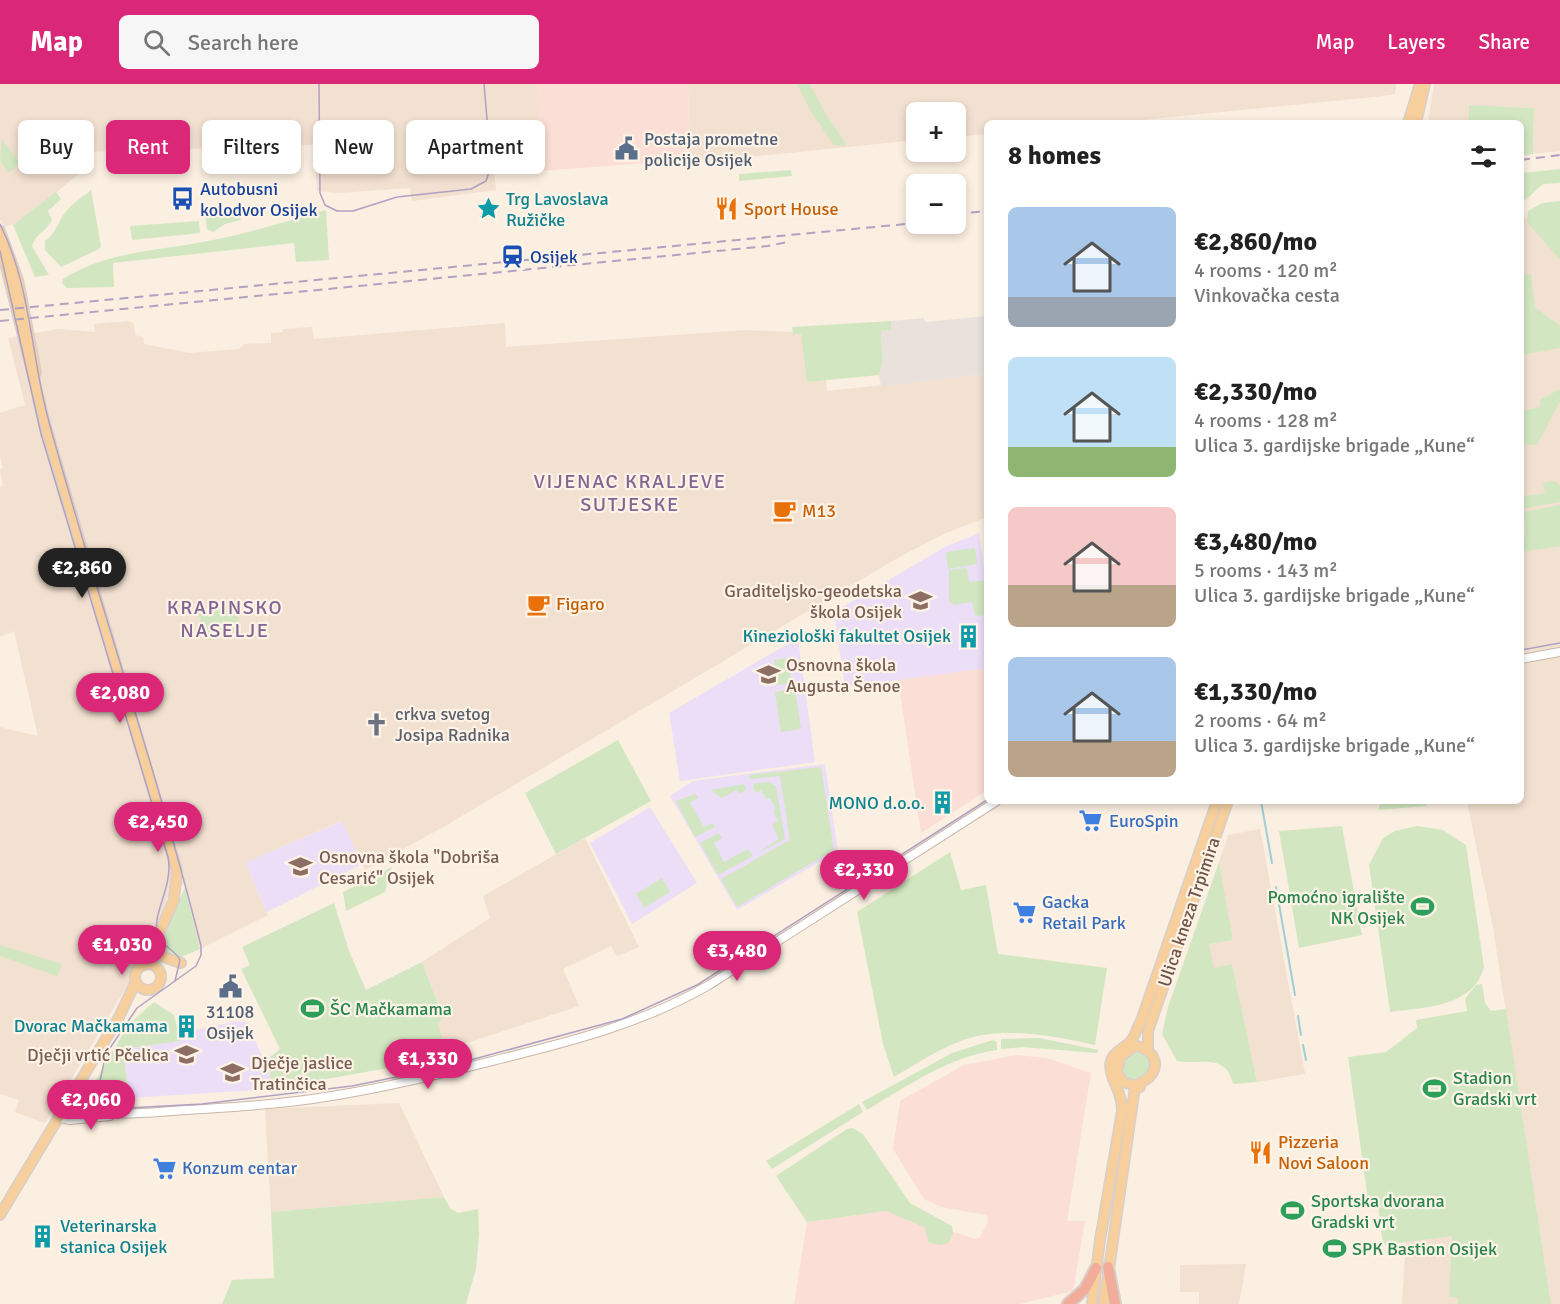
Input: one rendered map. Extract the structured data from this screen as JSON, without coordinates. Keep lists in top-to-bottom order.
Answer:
{
  "streets": {
    "main road": ["Ulica kneza Trpimira"]
  },
  "districts": ["VIJENAC KRALJEVE SUTJESKE", "KRAPINSKO NASELJE"],
  "places": {
    "public building": ["Postaja prometne policije Osijek", "31108 Osijek"],
    "bus stop": ["Autobusni kolodvor Osijek"],
    "place": ["Trg Lavoslava Ružičke"],
    "restaurant": ["Sport House", "Pizzeria Novi Saloon"],
    "station": ["Osijek"],
    "cafe": ["M13", "Figaro"],
    "school or university": [
      "Graditeljsko-geodetska škola Osijek",
      "Osnovna škola Augusta Šenoe",
      "Osnovna škola \"Dobriša Cesarić\" Osijek",
      "Dječji vrtić Pčelica",
      "Dječje jaslice Tratinčica"
    ],
    "building": [
      "Kineziološki fakultet Osijek",
      "MONO d.o.o.",
      "Dvorac Mačkamama",
      "Veterinarska stanica Osijek"
    ],
    "church": ["crkva svetog Josipa Radnika"],
    "supermarket": ["EuroSpin", "Gacka Retail Park", "Konzum centar"],
    "sports": [
      "Pomoćno igralište NK Osijek",
      "ŠC Mačkamama",
      "Stadion Gradski vrt",
      "Sportska dvorana Gradski vrt",
      "SPK Bastion Osijek"
    ]
  },
  "page": {
    "header": "Map",
    "search": "Search here",
    "nav": ["Map", "Layers", "Share"],
    "map_buttons": ["+", "−"],
    "chip": [
      "Buy",
      "Rent",
      "Filters",
      "New",
      "Apartment"
    ],
    "heading": "8 homes",
    "list": [
      {
        "name": "€2,860/mo",
        "note": "4 rooms · 120 m² · Vinkovačka cesta"
      },
      {
        "name": "€2,330/mo",
        "note": "4 rooms · 128 m² · Ulica 3. gardijske brigade „Kune“"
      },
      {
        "name": "€3,480/mo",
        "note": "5 rooms · 143 m² · Ulica 3. gardijske brigade „Kune“"
      },
      {
        "name": "€1,330/mo",
        "note": "2 rooms · 64 m² · Ulica 3. gardijske brigade „Kune“"
      }
    ],
    "price": [
      "€2,860",
      "€2,080",
      "€2,450",
      "€2,330",
      "€1,030",
      "€3,480",
      "€1,330",
      "€2,060"
    ]
  }
}
